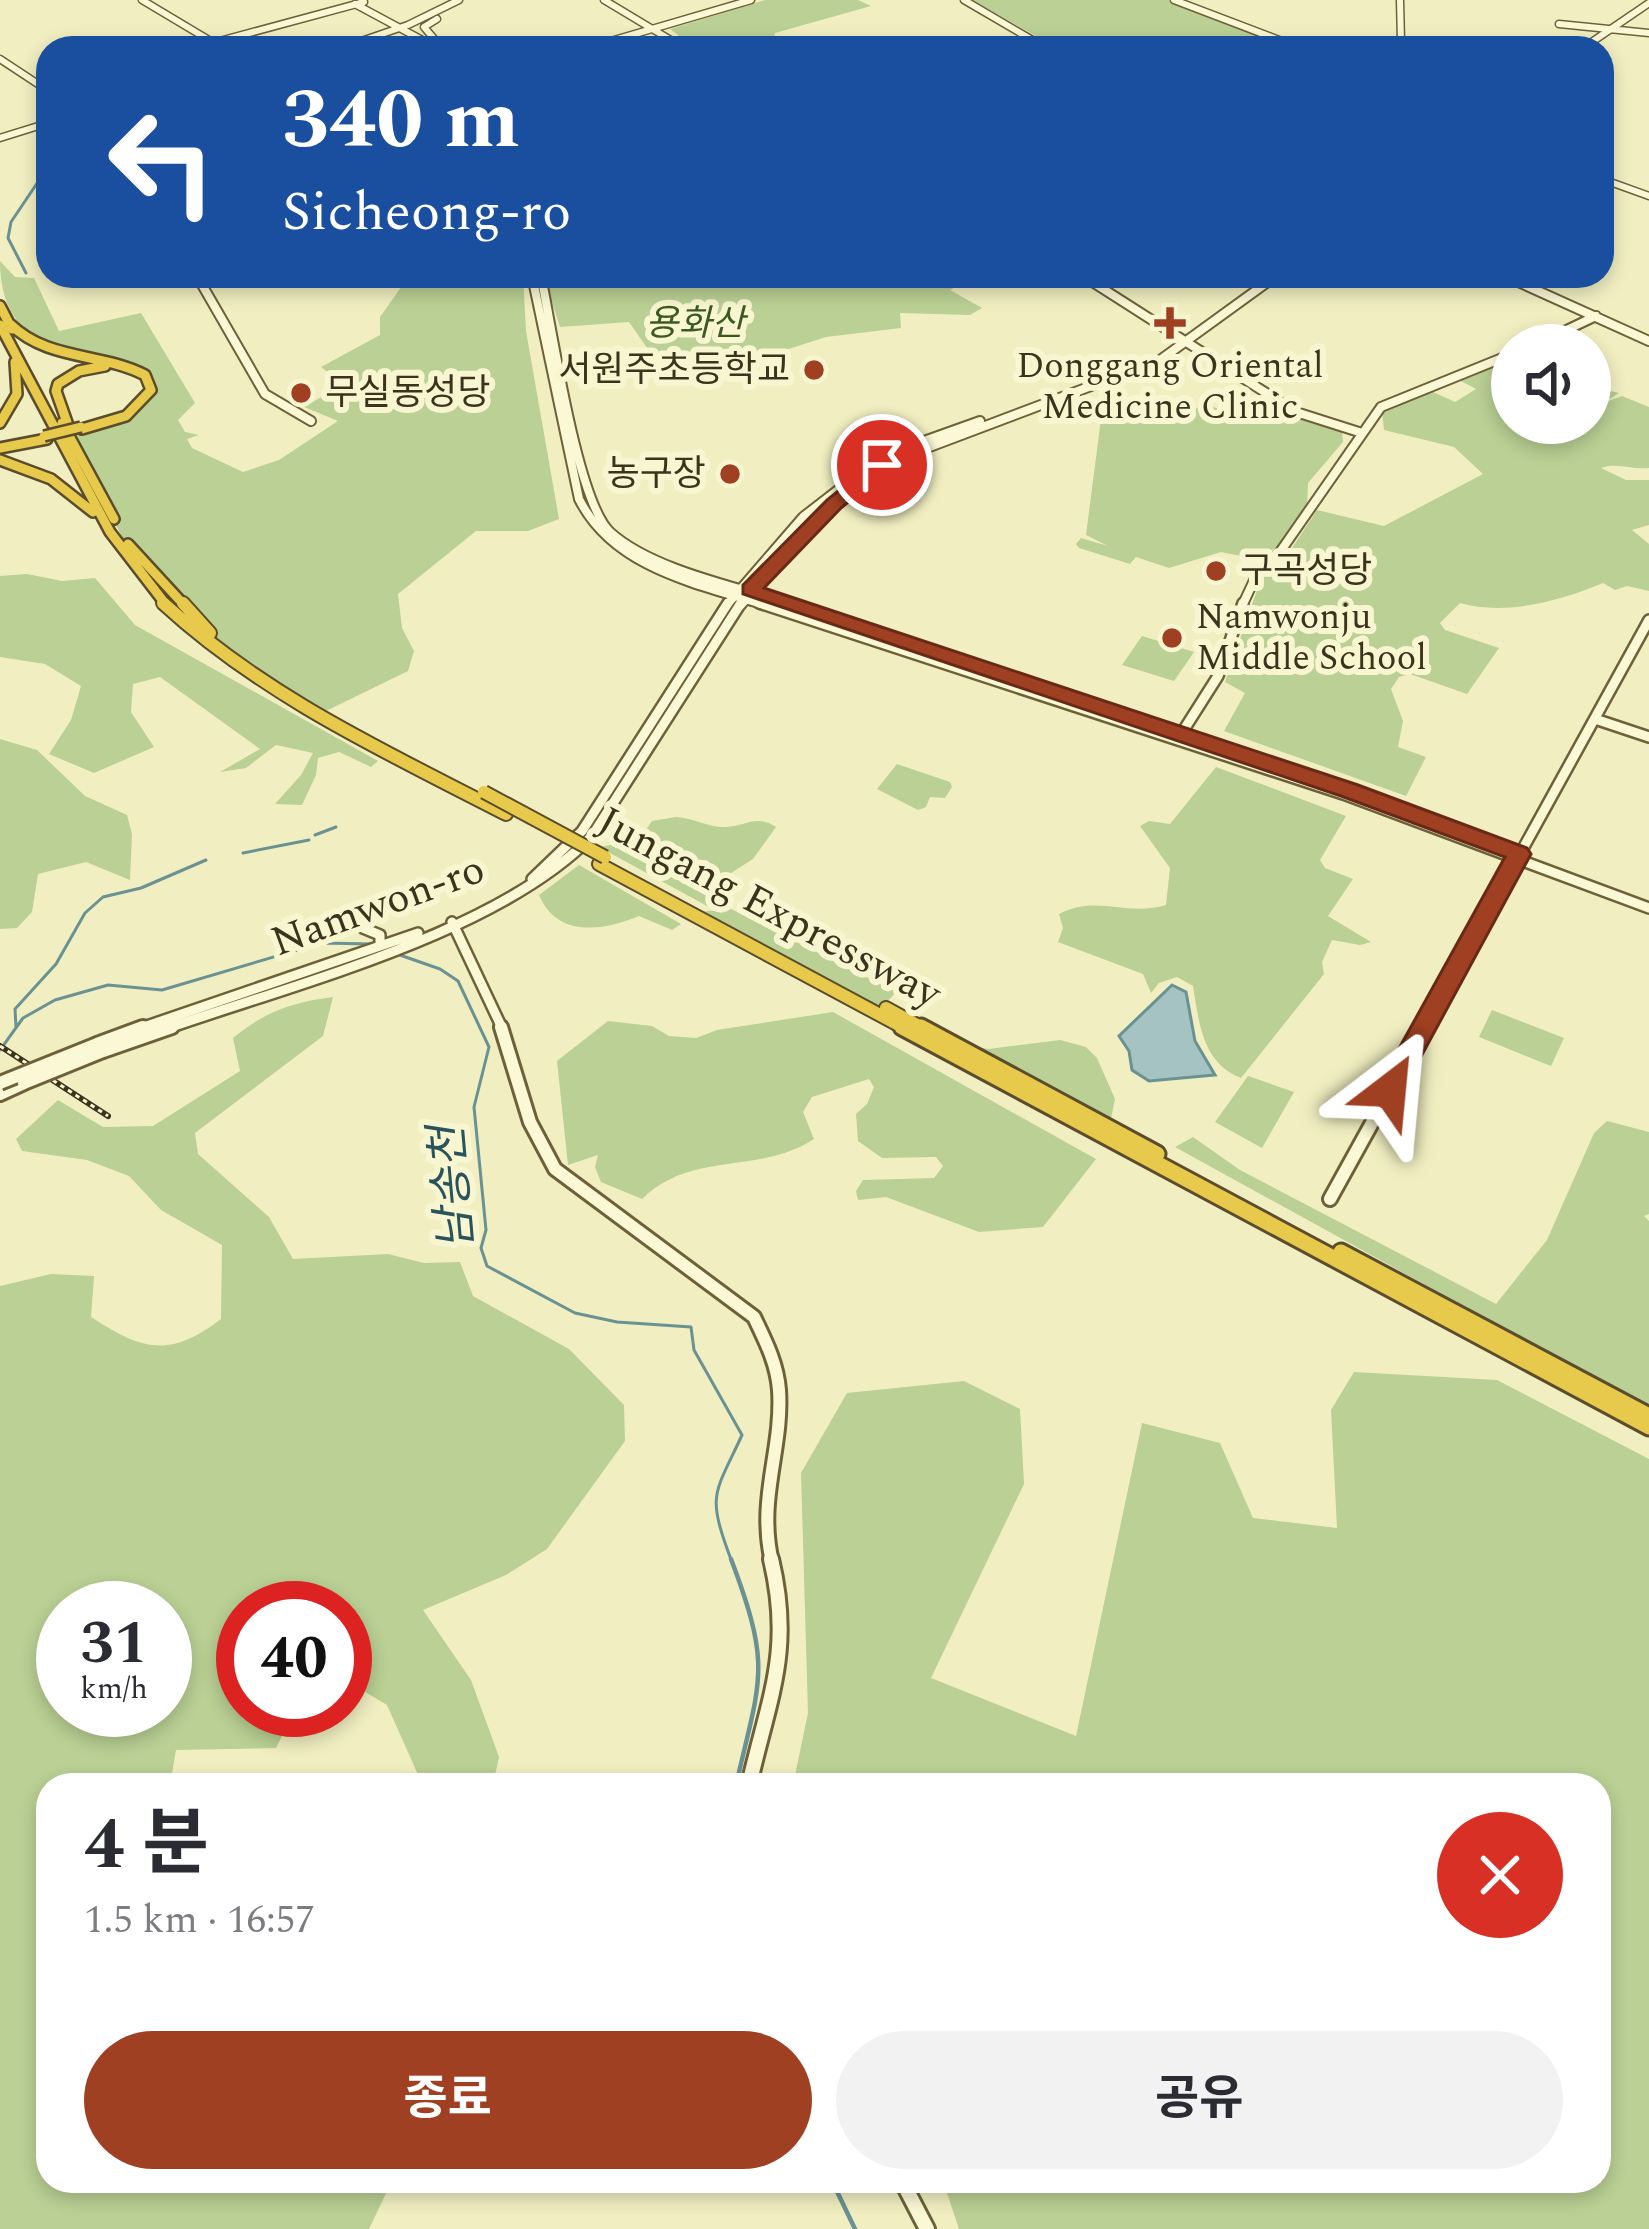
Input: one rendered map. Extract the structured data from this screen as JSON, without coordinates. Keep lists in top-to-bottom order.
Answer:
{
  "streets": {
    "highway": ["Jungang Expressway"],
    "street": ["Namwon-ro"]
  },
  "water": ["남송천"],
  "parks": ["용화산"],
  "places": {
    "health": ["Donggang Oriental Medicine Clinic"],
    "other": [
      "서원주초등학교",
      "무실동성당",
      "농구장",
      "구곡성당",
      "Namwonju Middle School"
    ]
  },
  "page": {
    "turn": ["340 m", "Sicheong-ro"],
    "speed": "31 km/h",
    "limit": "40",
    "heading": ["4 분", "1.5 km · 16:57"],
    "buttons": ["종료", "공유"]
  }
}
